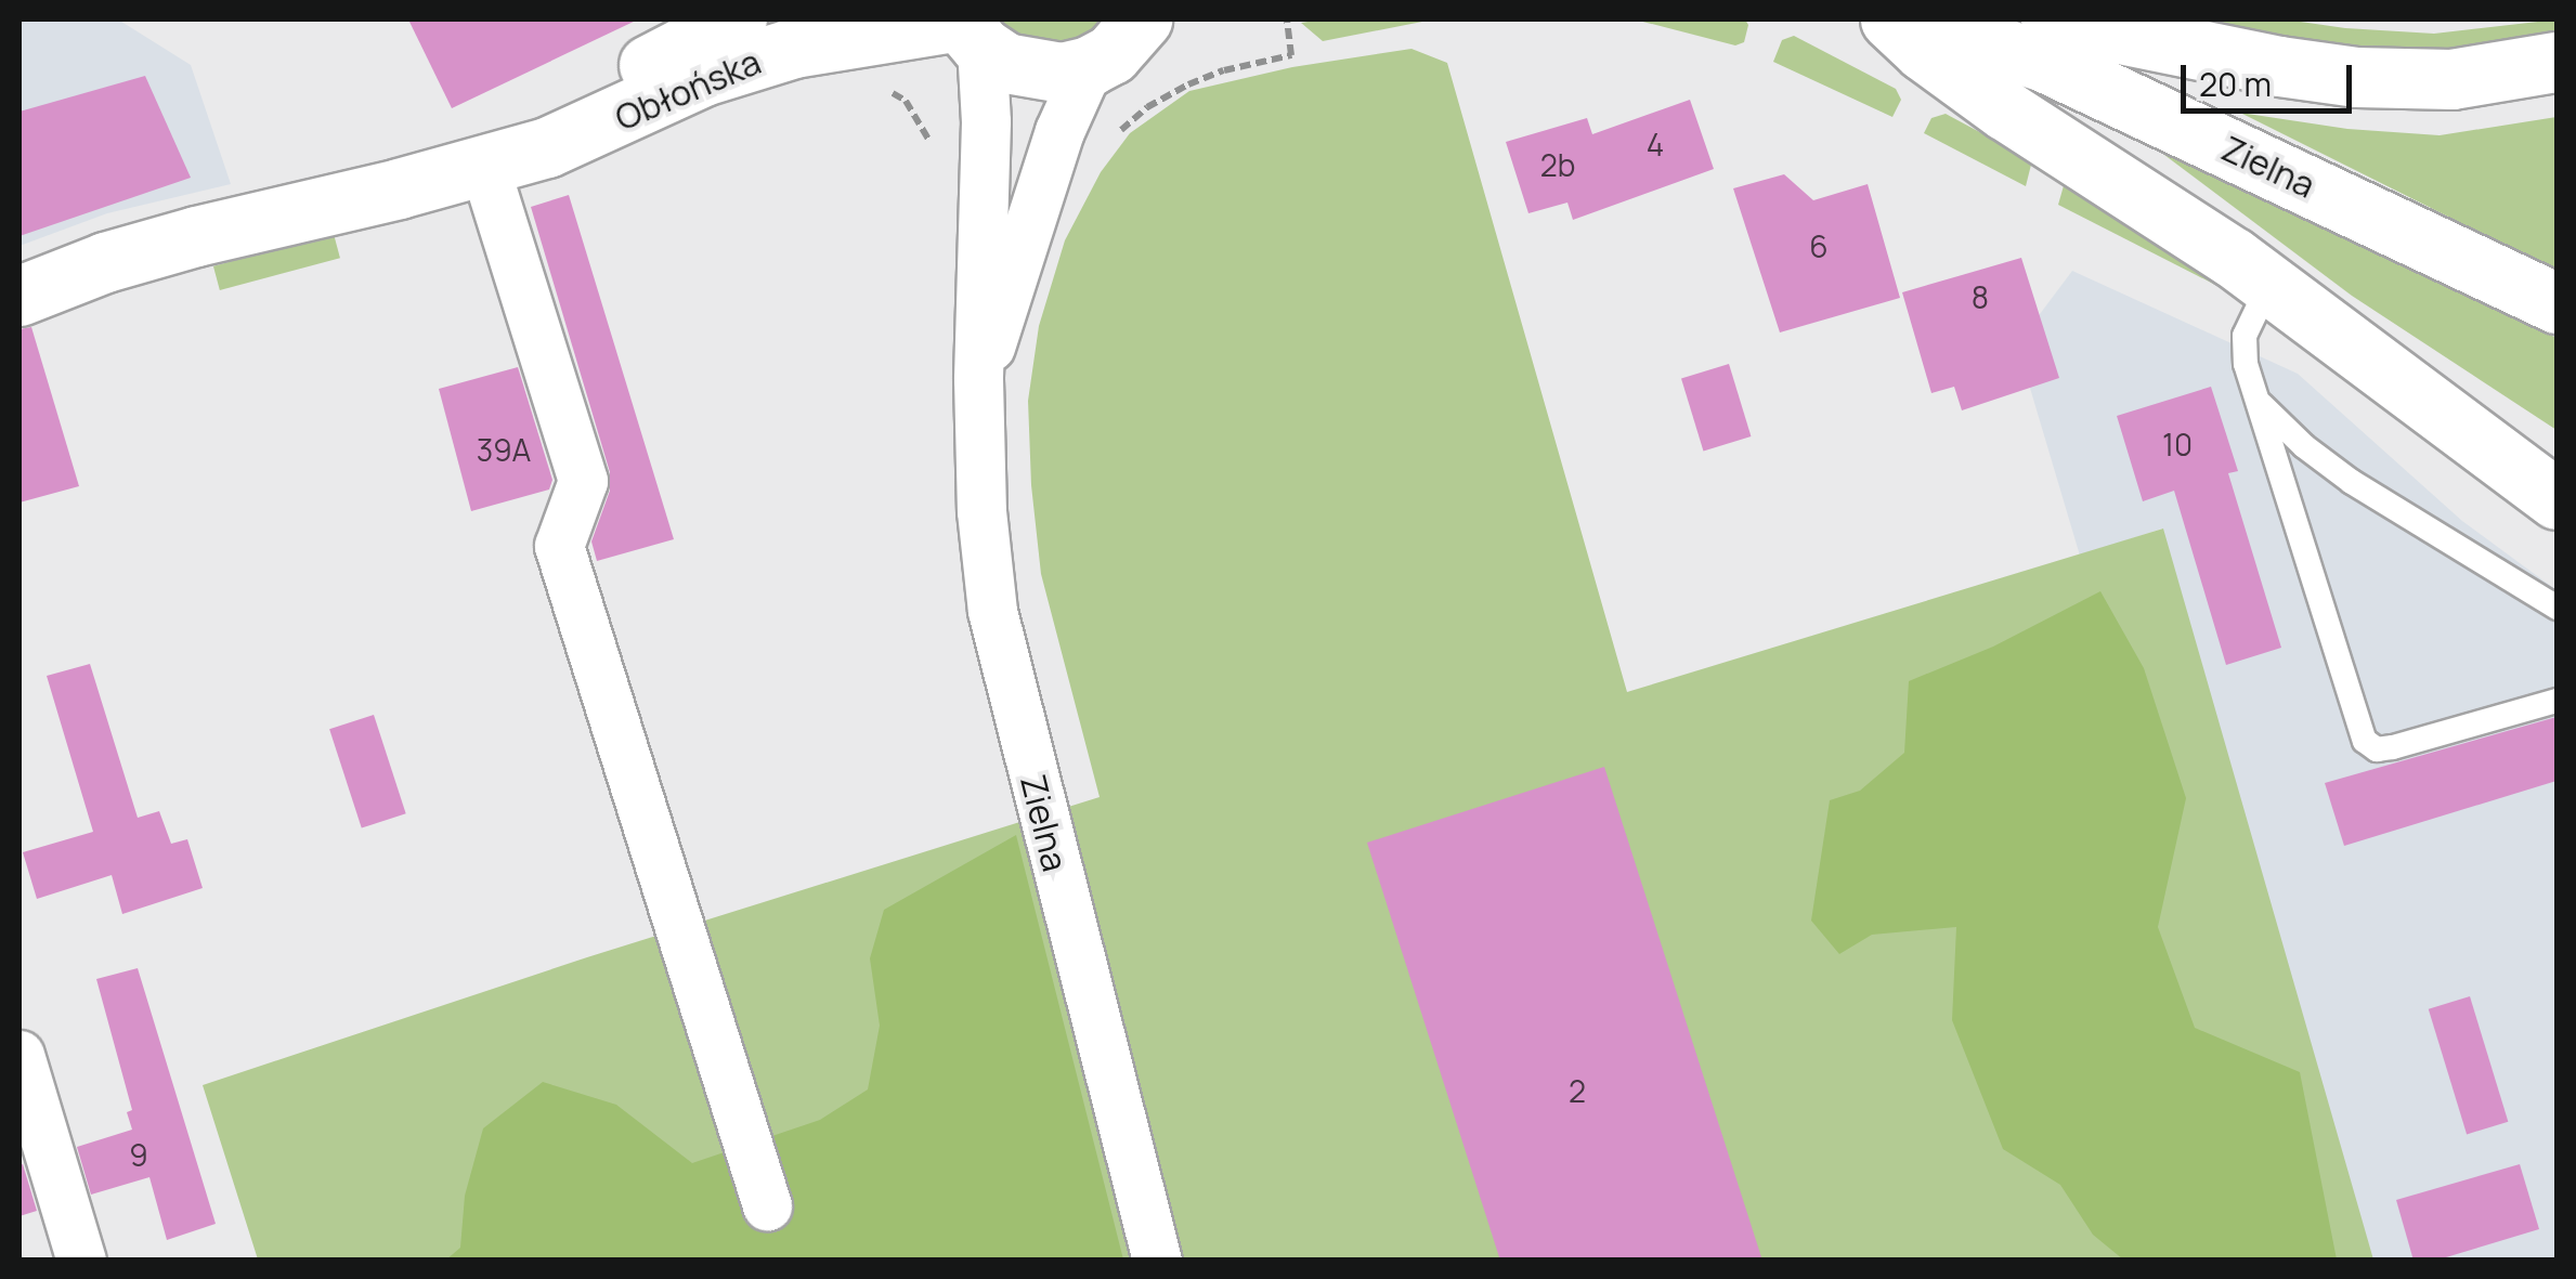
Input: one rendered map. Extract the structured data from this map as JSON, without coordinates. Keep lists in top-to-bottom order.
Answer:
{
  "streets": {
    "street": ["Obłońska", "Zielna"]
  },
  "crossings": [
    ["Obłońska", "Zielna"]
  ],
  "house_numbers": [
    "4",
    "2b",
    "6",
    "8",
    "10",
    "39A",
    "2",
    "9"
  ],
  "scale_bar": "20 m"
}
